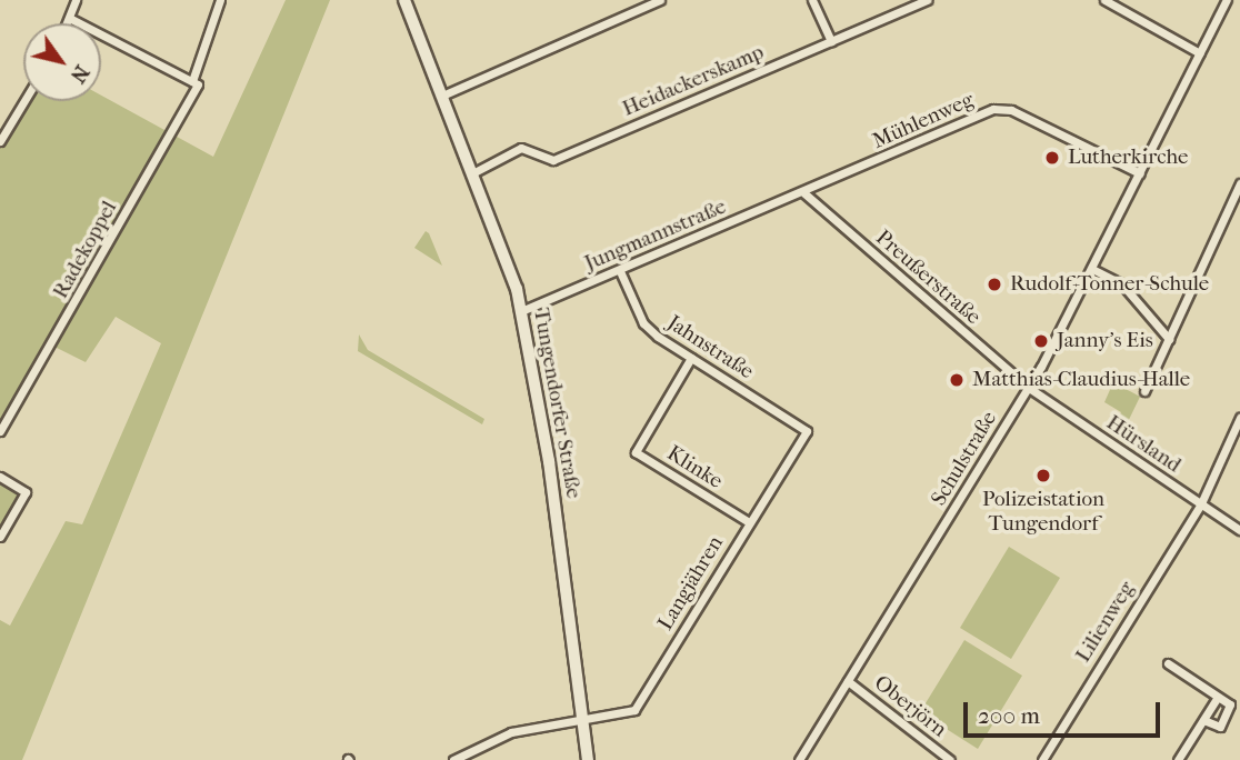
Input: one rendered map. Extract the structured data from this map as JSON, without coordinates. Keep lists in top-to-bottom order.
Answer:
{
  "streets": {
    "main road": ["Tungendorfer Straße"],
    "street": [
      "Heidackerskamp",
      "Mühlenweg",
      "Jungmannstraße",
      "Radekoppel",
      "Preußerstraße",
      "Jahnstraße",
      "Hürsland",
      "Schulstraße",
      "Klinke",
      "Langjähren",
      "Lilienweg",
      "Oberjörn"
    ]
  },
  "crossings": [
    ["Heidackerskamp", "Tungendorfer Straße"],
    ["Mühlenweg", "Jungmannstraße"],
    ["Mühlenweg", "Preußerstraße"],
    ["Mühlenweg", "Schulstraße"],
    ["Jungmannstraße", "Preußerstraße"],
    ["Jungmannstraße", "Jahnstraße"],
    ["Jungmannstraße", "Tungendorfer Straße"],
    ["Preußerstraße", "Hürsland"],
    ["Preußerstraße", "Schulstraße"],
    ["Jahnstraße", "Klinke"],
    ["Jahnstraße", "Langjähren"],
    ["Tungendorfer Straße", "Langjähren"],
    ["Hürsland", "Schulstraße"],
    ["Hürsland", "Lilienweg"],
    ["Schulstraße", "Oberjörn"],
    ["Klinke", "Langjähren"]
  ],
  "places": [
    "Lutherkirche",
    "Rudolf-Tonner-Schule",
    "Janny's Eis",
    "Matthias-Claudius-Halle",
    "Polizeistation Tungendorf"
  ],
  "scale_bar": "200 m",
  "north": "bottom right"
}
